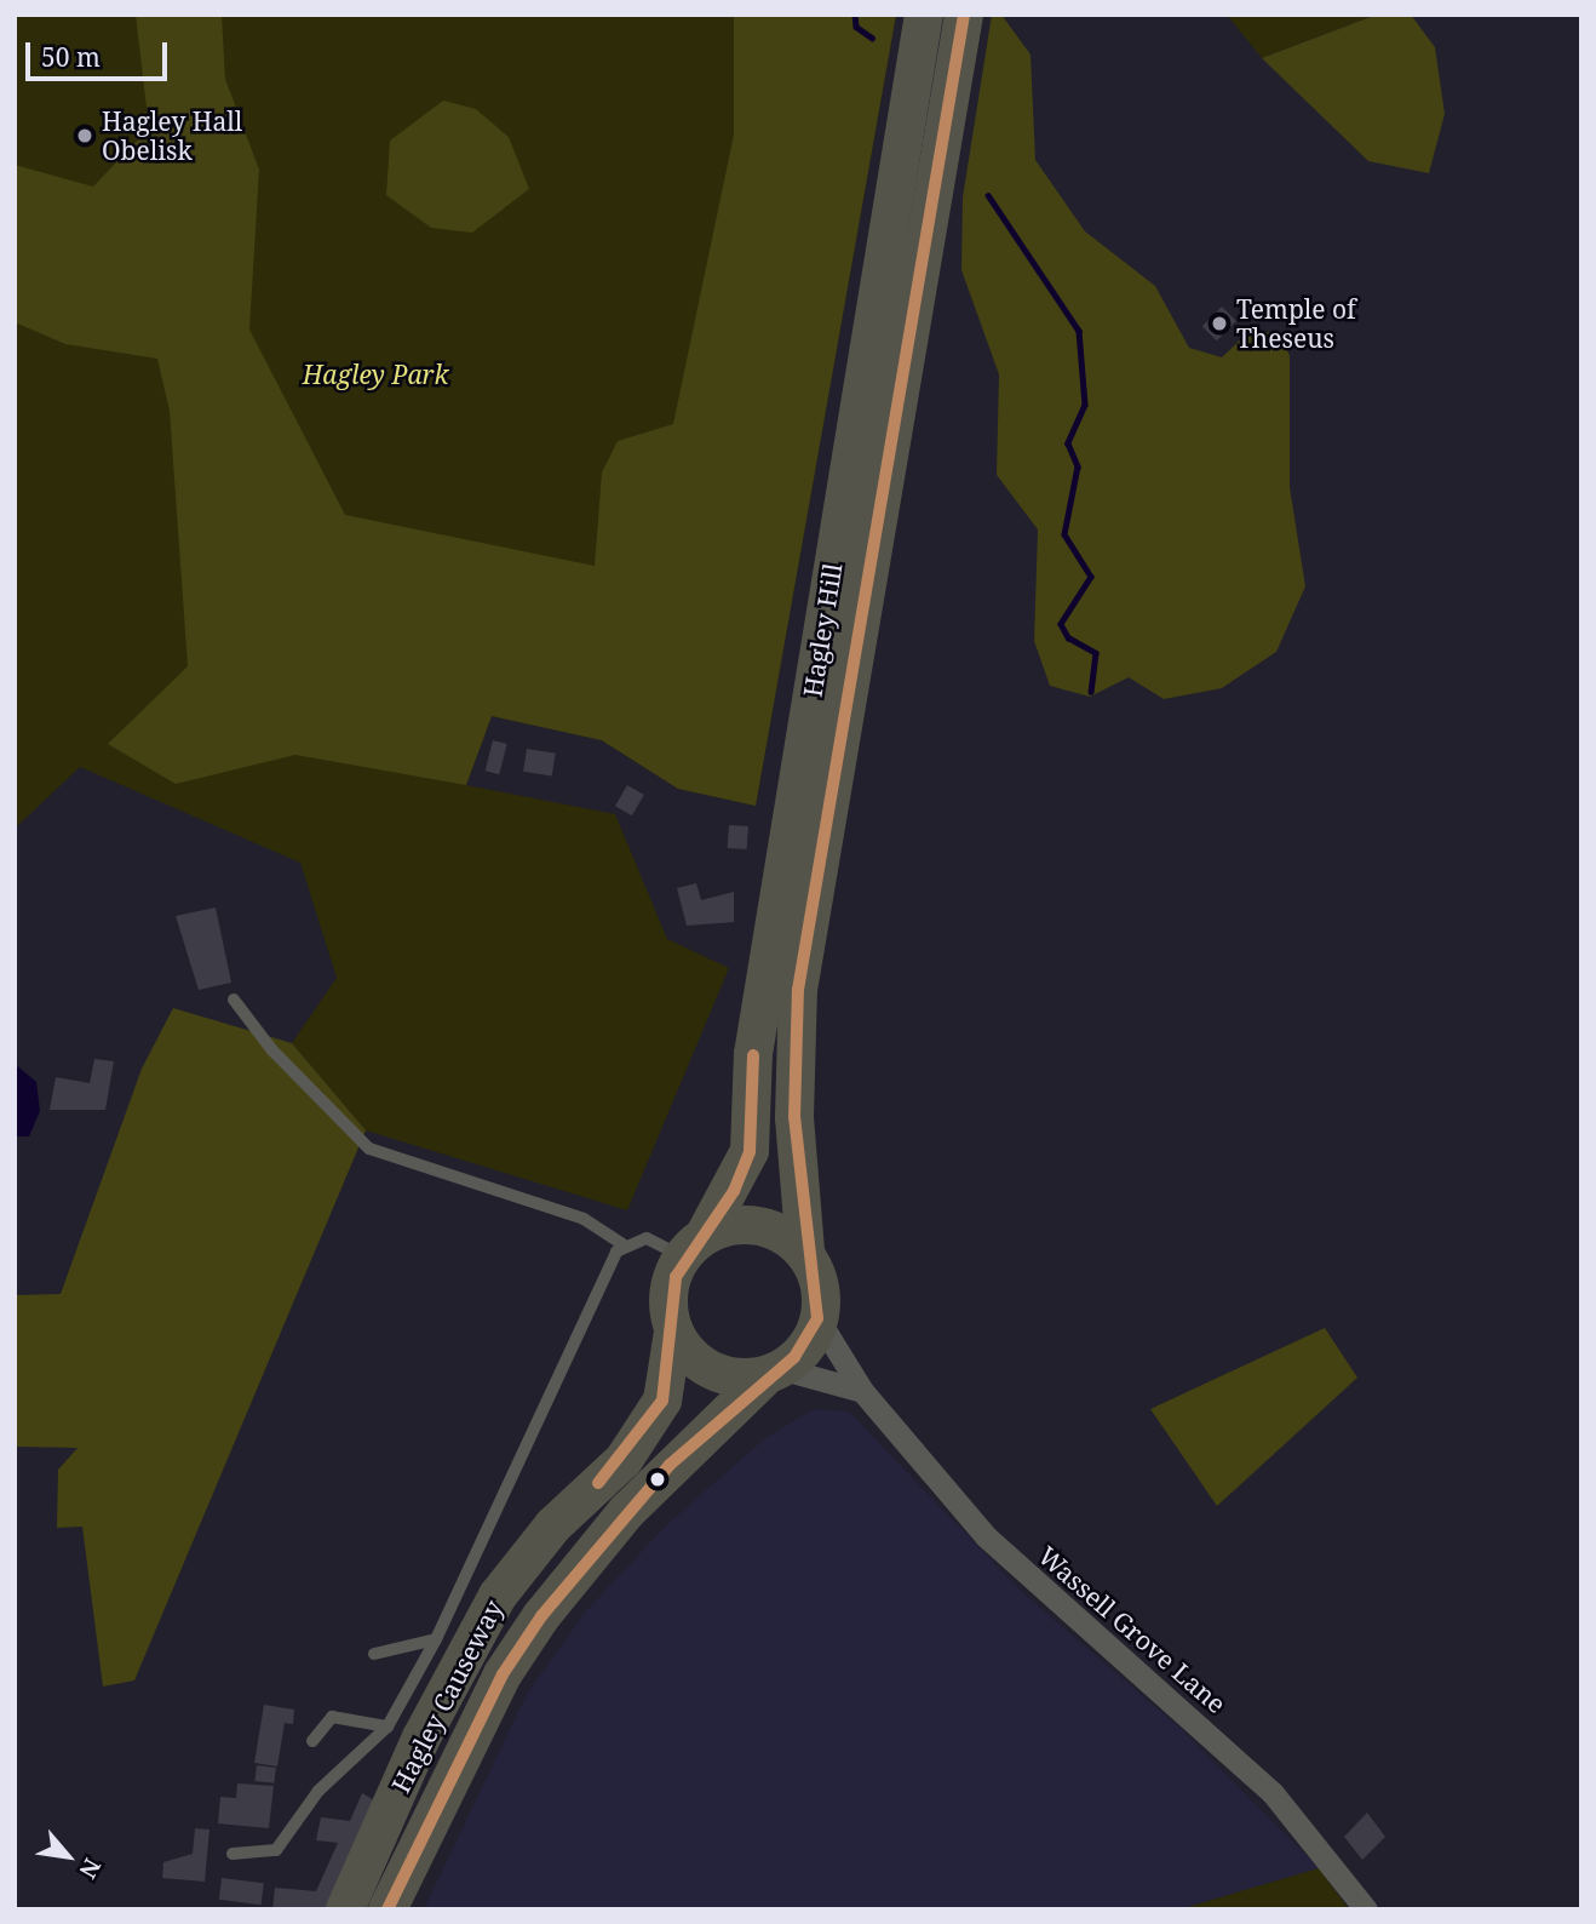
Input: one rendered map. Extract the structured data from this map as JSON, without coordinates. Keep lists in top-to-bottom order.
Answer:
{
  "streets": {
    "highway": ["Hagley Hill", "Hagley Causeway"],
    "street": ["Wassell Grove Lane"]
  },
  "crossings": [
    ["Hagley Hill", "Wassell Grove Lane"],
    ["Hagley Hill", "Hagley Causeway"],
    ["Wassell Grove Lane", "Hagley Causeway"]
  ],
  "parks": ["Hagley Park"],
  "places": ["Hagley Hall Obelisk", "Temple of Theseus"],
  "scale_bar": "50 m",
  "north": "bottom right"
}
